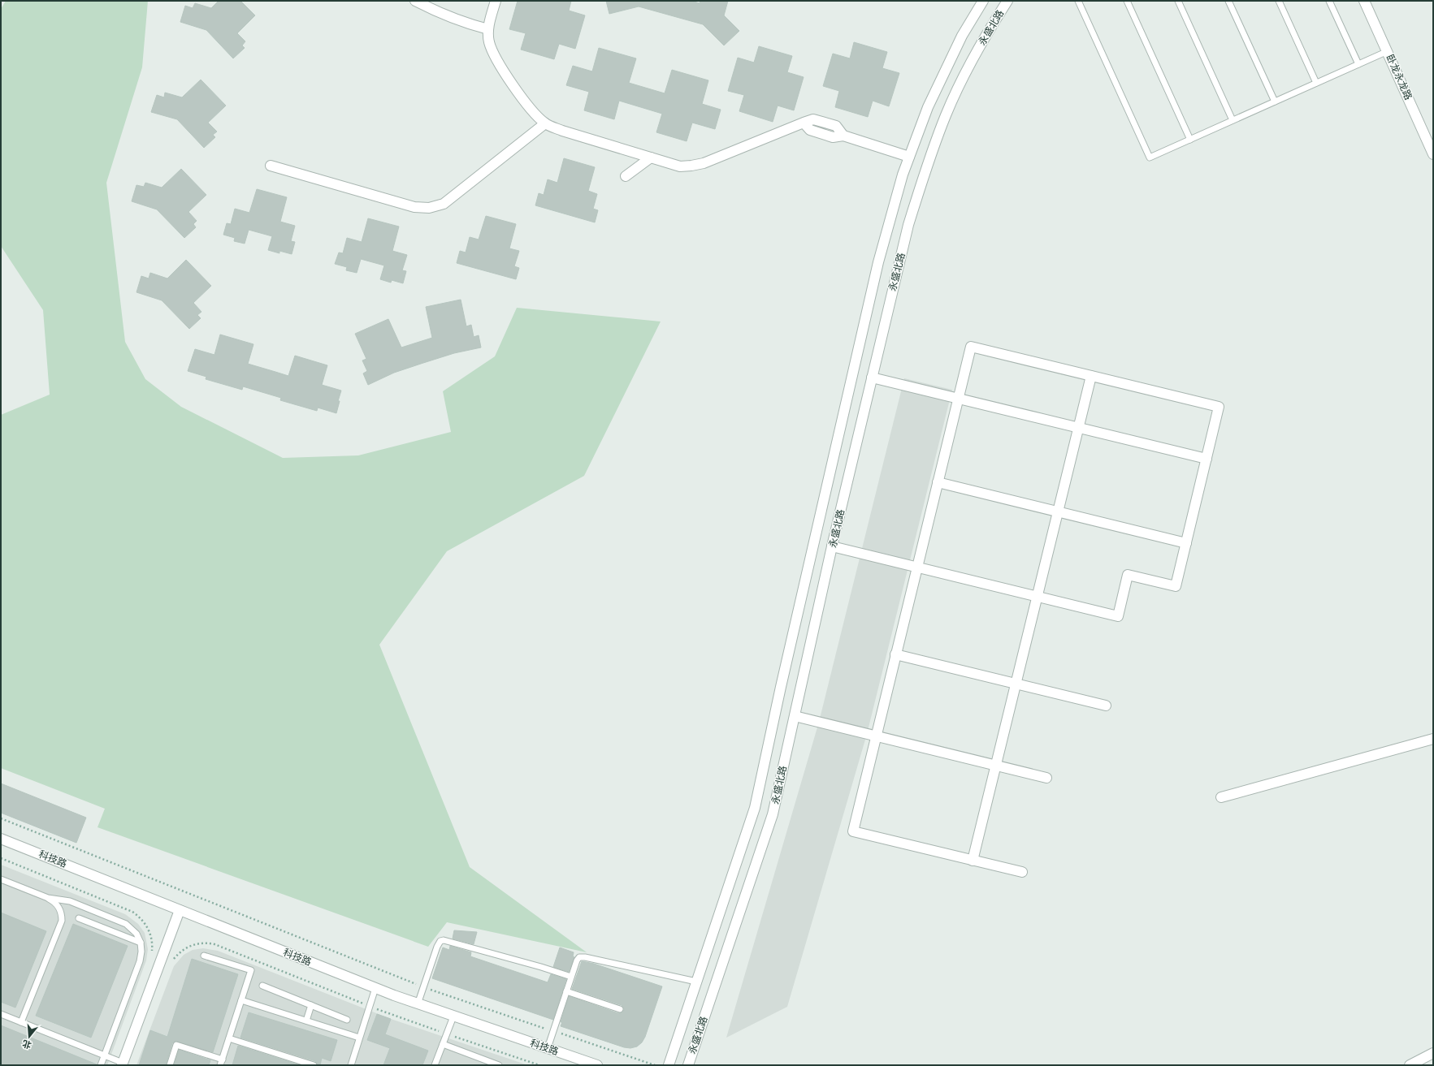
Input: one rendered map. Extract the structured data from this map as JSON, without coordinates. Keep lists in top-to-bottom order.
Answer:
{
  "streets": {
    "street": ["永盛北路", "卧龙永龙路", "科技路"]
  },
  "north": "bottom"
}
